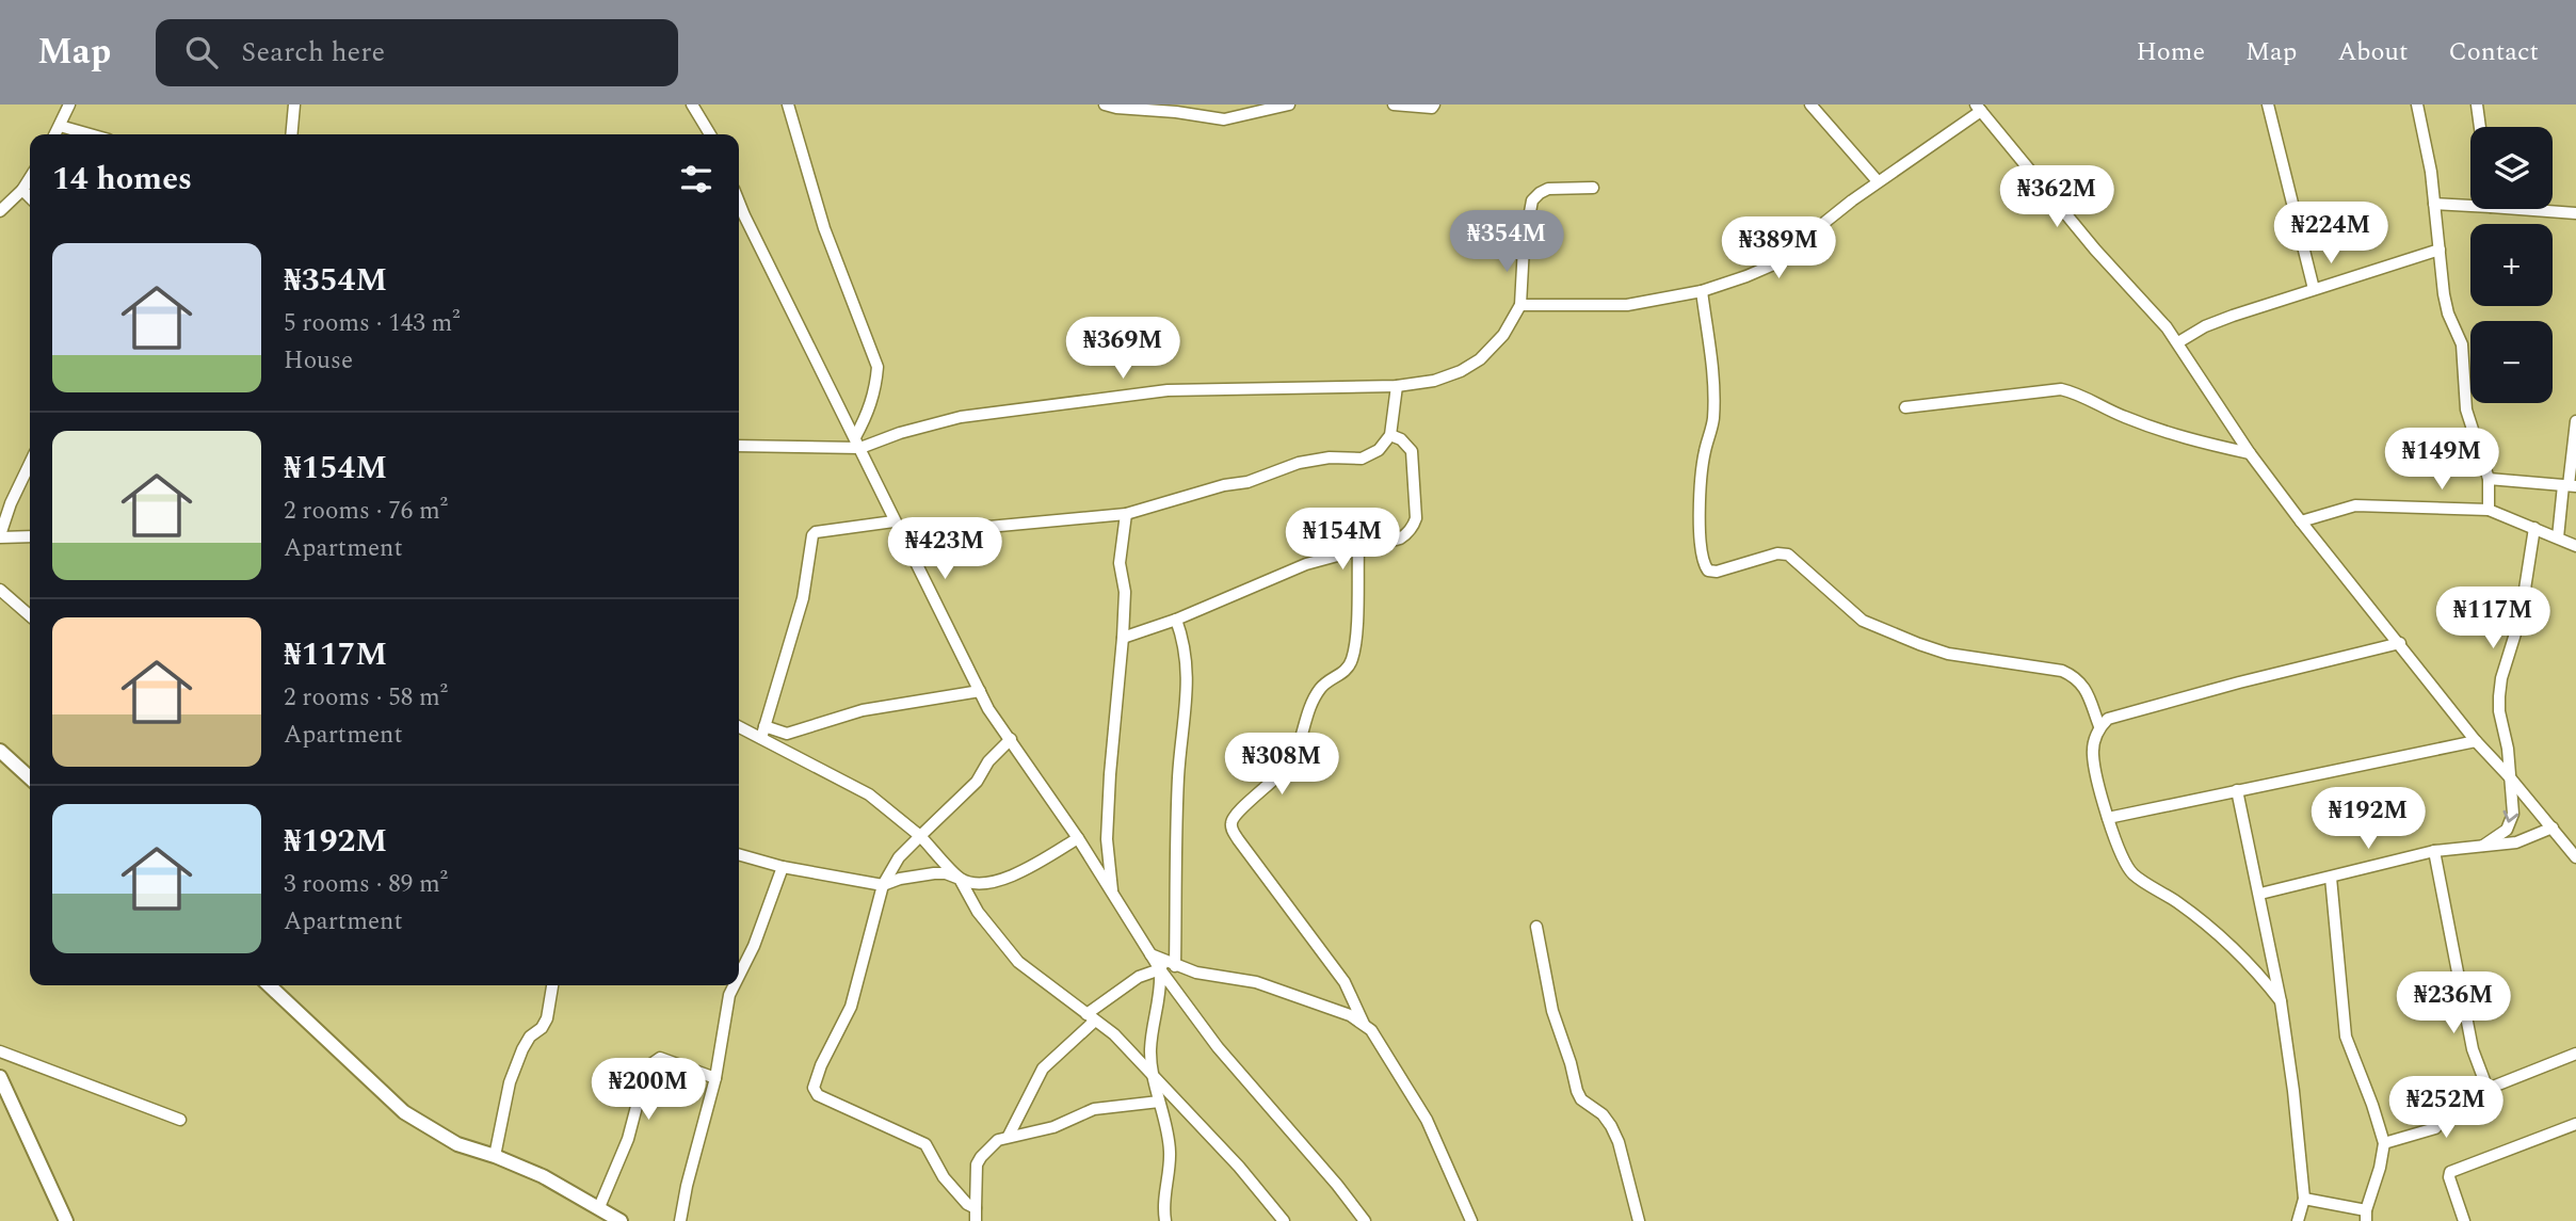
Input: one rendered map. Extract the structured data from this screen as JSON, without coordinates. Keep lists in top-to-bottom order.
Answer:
{
  "page": {
    "header": "Map",
    "search": "Search here",
    "nav": [
      "Home",
      "Map",
      "About",
      "Contact"
    ],
    "map_buttons": ["+", "−"],
    "heading": "14 homes",
    "price": [
      "₦362M",
      "₦224M",
      "₦354M",
      "₦389M",
      "₦369M",
      "₦149M",
      "₦154M",
      "₦423M",
      "₦117M",
      "₦308M",
      "₦192M",
      "₦236M",
      "₦200M",
      "₦252M"
    ],
    "list": [
      {
        "name": "₦354M",
        "note": "5 rooms · 143 m² · House"
      },
      {
        "name": "₦154M",
        "note": "2 rooms · 76 m² · Apartment"
      },
      {
        "name": "₦117M",
        "note": "2 rooms · 58 m² · Apartment"
      },
      {
        "name": "₦192M",
        "note": "3 rooms · 89 m² · Apartment"
      }
    ]
  }
}
